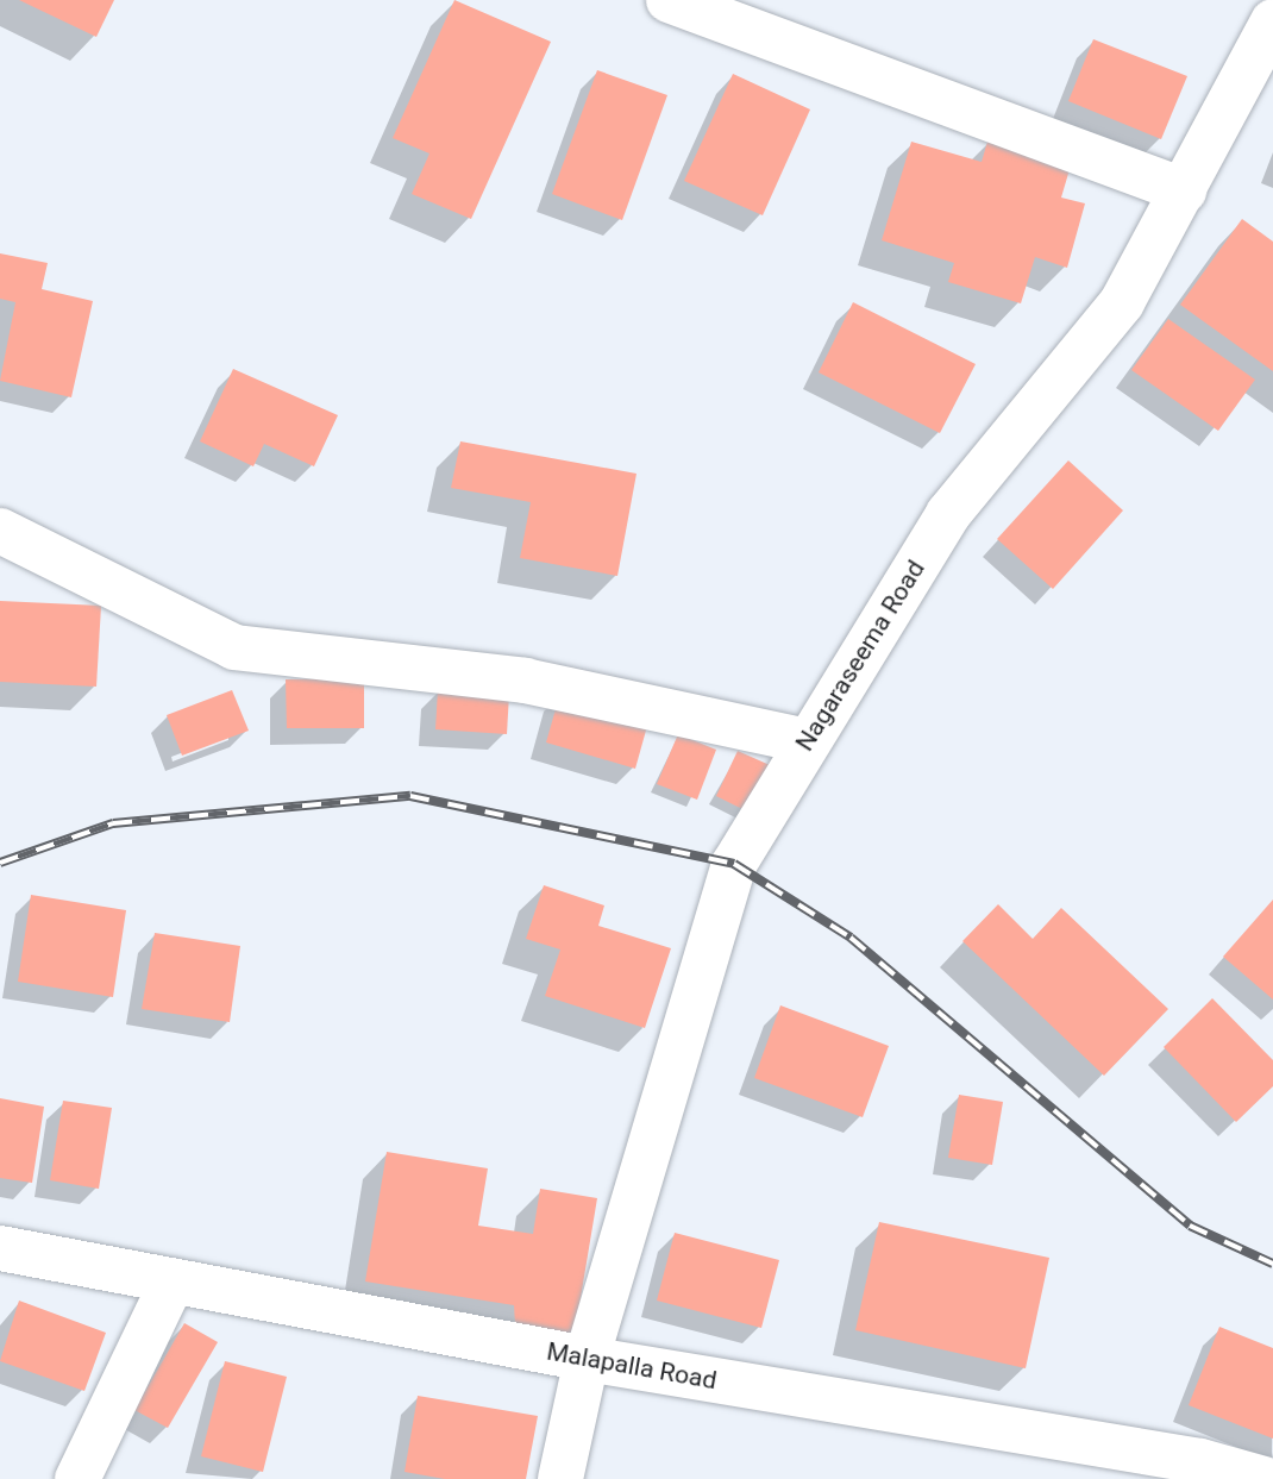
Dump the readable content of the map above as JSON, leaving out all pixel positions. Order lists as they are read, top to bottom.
{
  "streets": {
    "street": ["Nagaraseema Road", "Malapalla Road"]
  },
  "crossings": [
    ["Nagaraseema Road", "Malapalla Road"]
  ]
}
